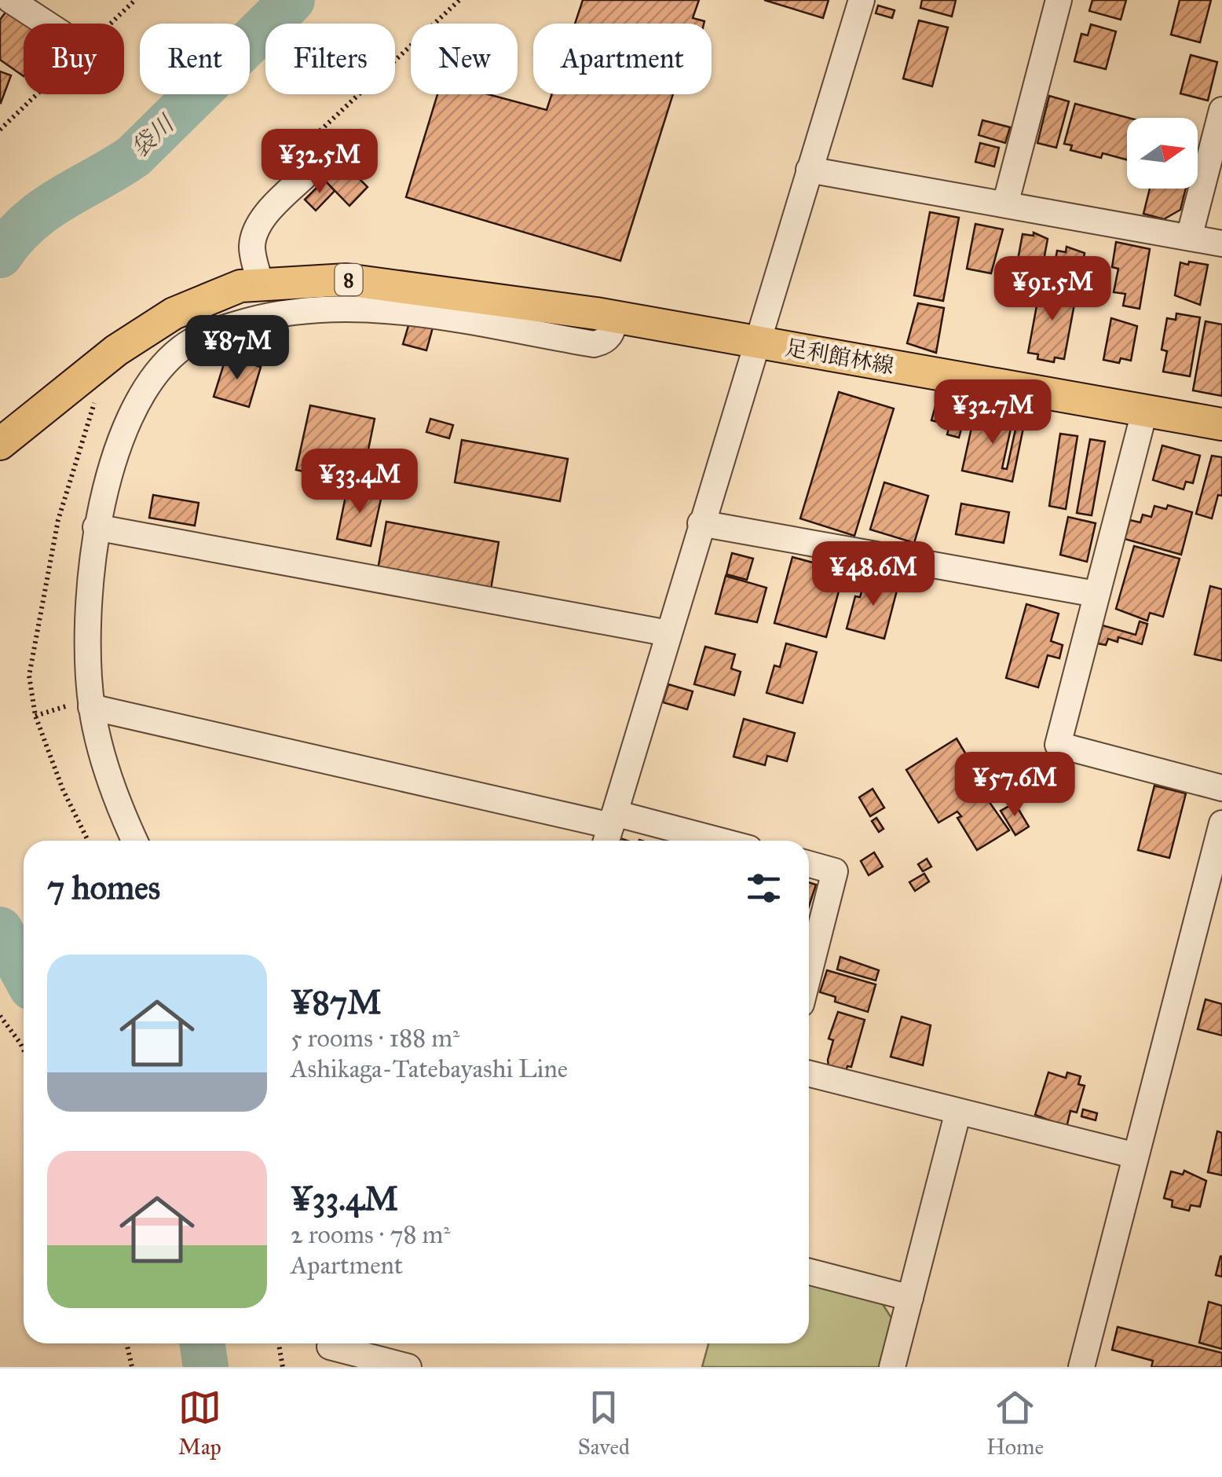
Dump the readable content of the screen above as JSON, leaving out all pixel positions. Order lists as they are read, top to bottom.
{
  "streets": {
    "main road": ["8", "足利館林線"]
  },
  "crossings": [
    ["8", "足利館林線"]
  ],
  "water": ["袋川"],
  "north": "right",
  "page": {
    "chip": [
      "Buy",
      "Rent",
      "Filters",
      "New",
      "Apartment"
    ],
    "price": [
      "¥32.5M",
      "¥91.5M",
      "¥87M",
      "¥32.7M",
      "¥33.4M",
      "¥48.6M",
      "¥57.6M"
    ],
    "heading": "7 homes",
    "list": [
      {
        "name": "¥87M",
        "note": "5 rooms · 188 m² · Ashikaga-Tatebayashi Line"
      },
      {
        "name": "¥33.4M",
        "note": "2 rooms · 78 m² · Apartment"
      }
    ],
    "tabs": ["Map", "Saved", "Home"]
  }
}
